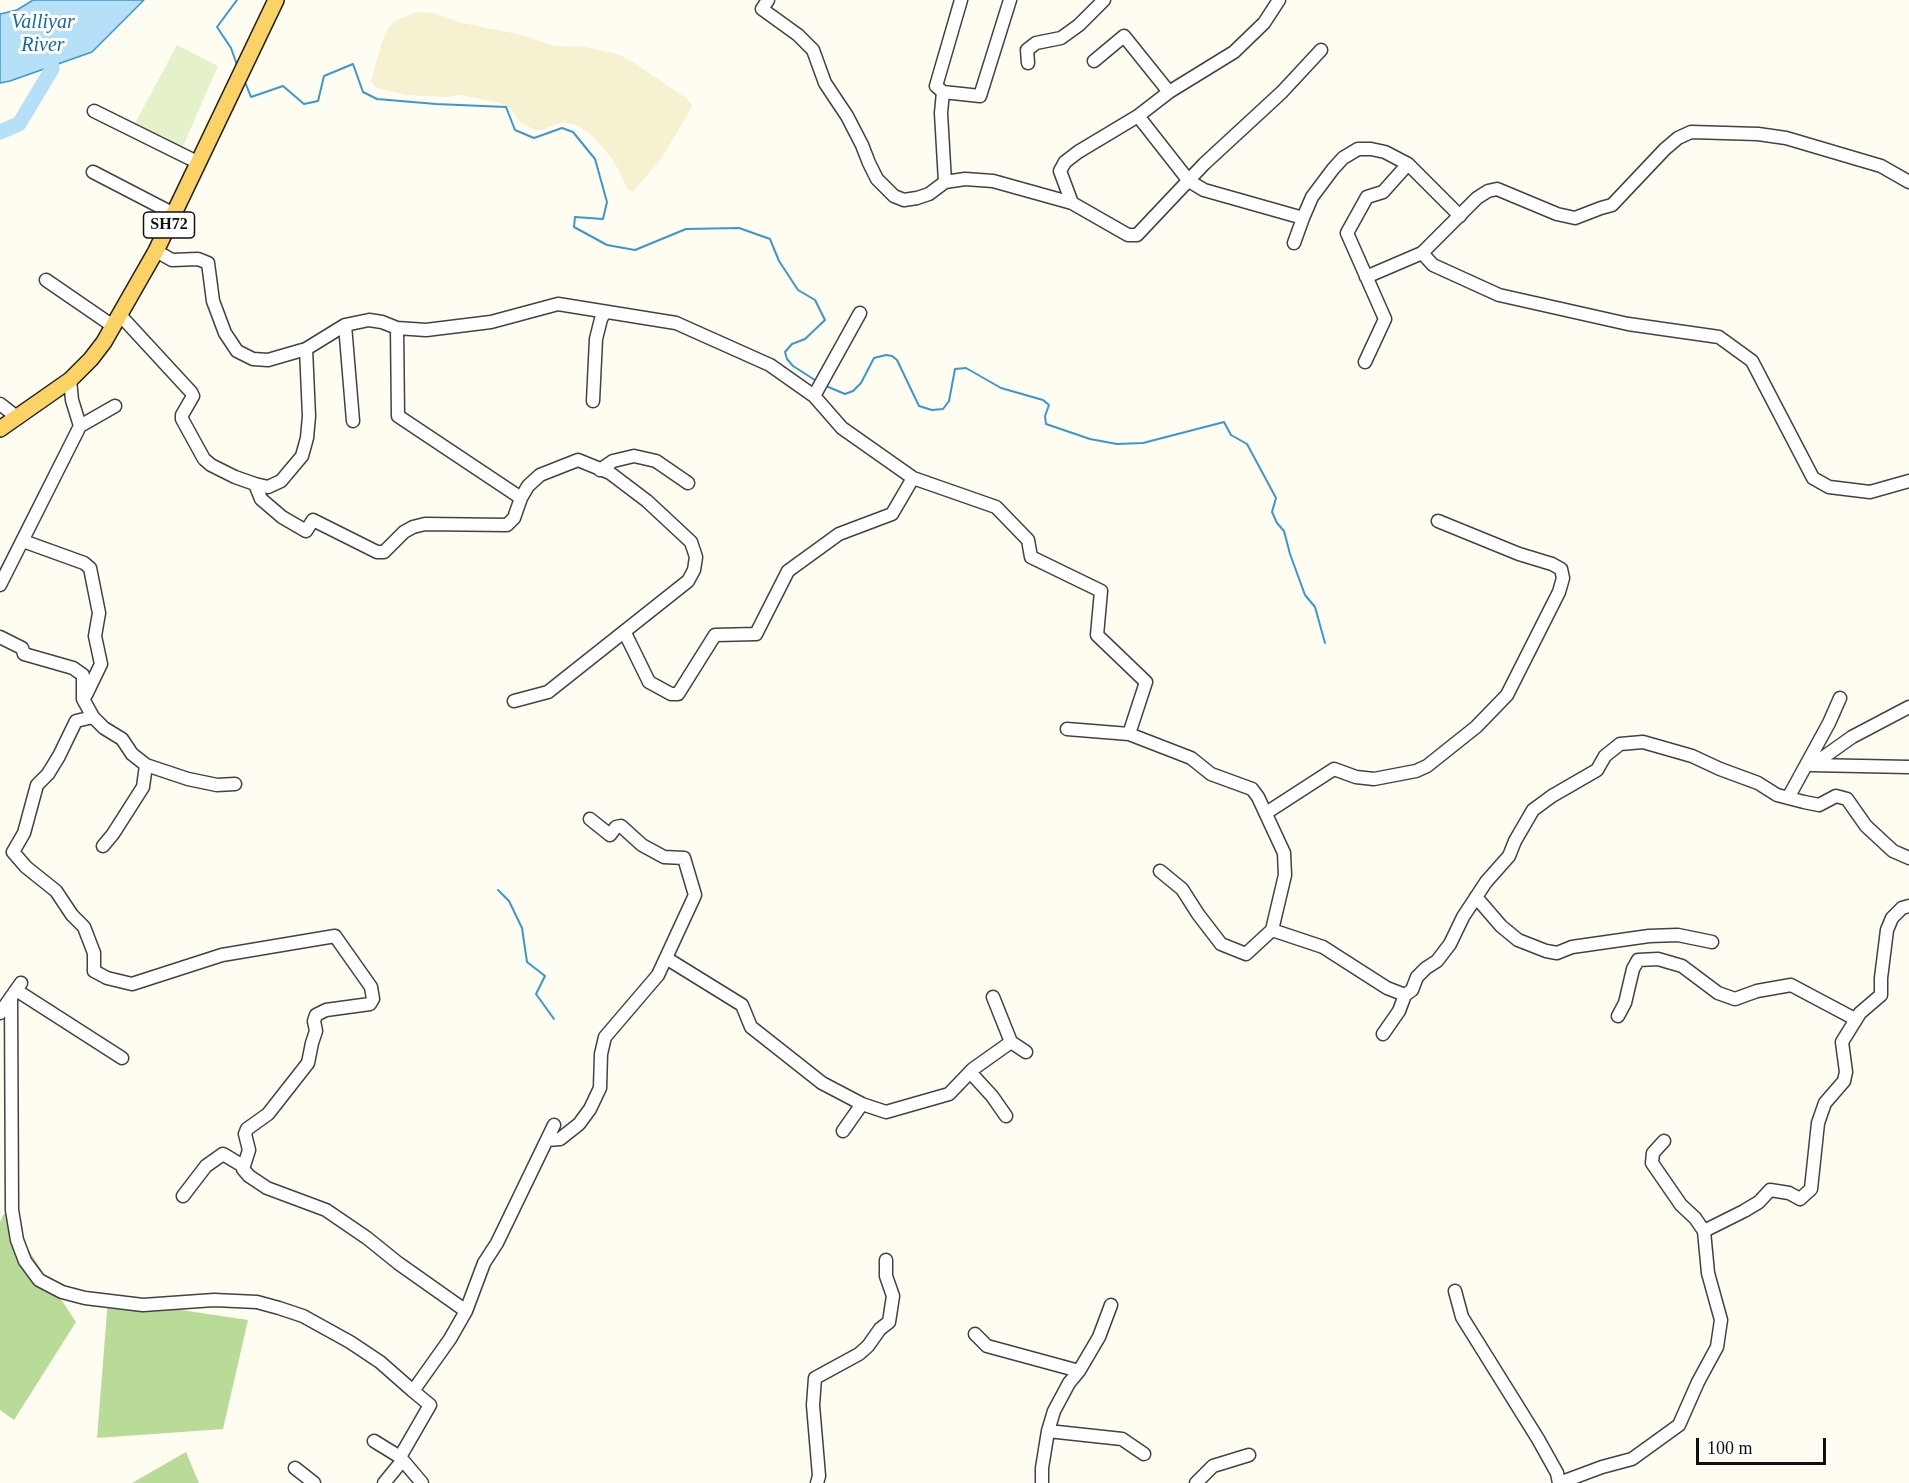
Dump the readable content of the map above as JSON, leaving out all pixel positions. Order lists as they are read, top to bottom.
{
  "streets": {
    "main road": ["SH72"]
  },
  "water": ["Valliyar River"],
  "scale_bar": "100 m"
}
